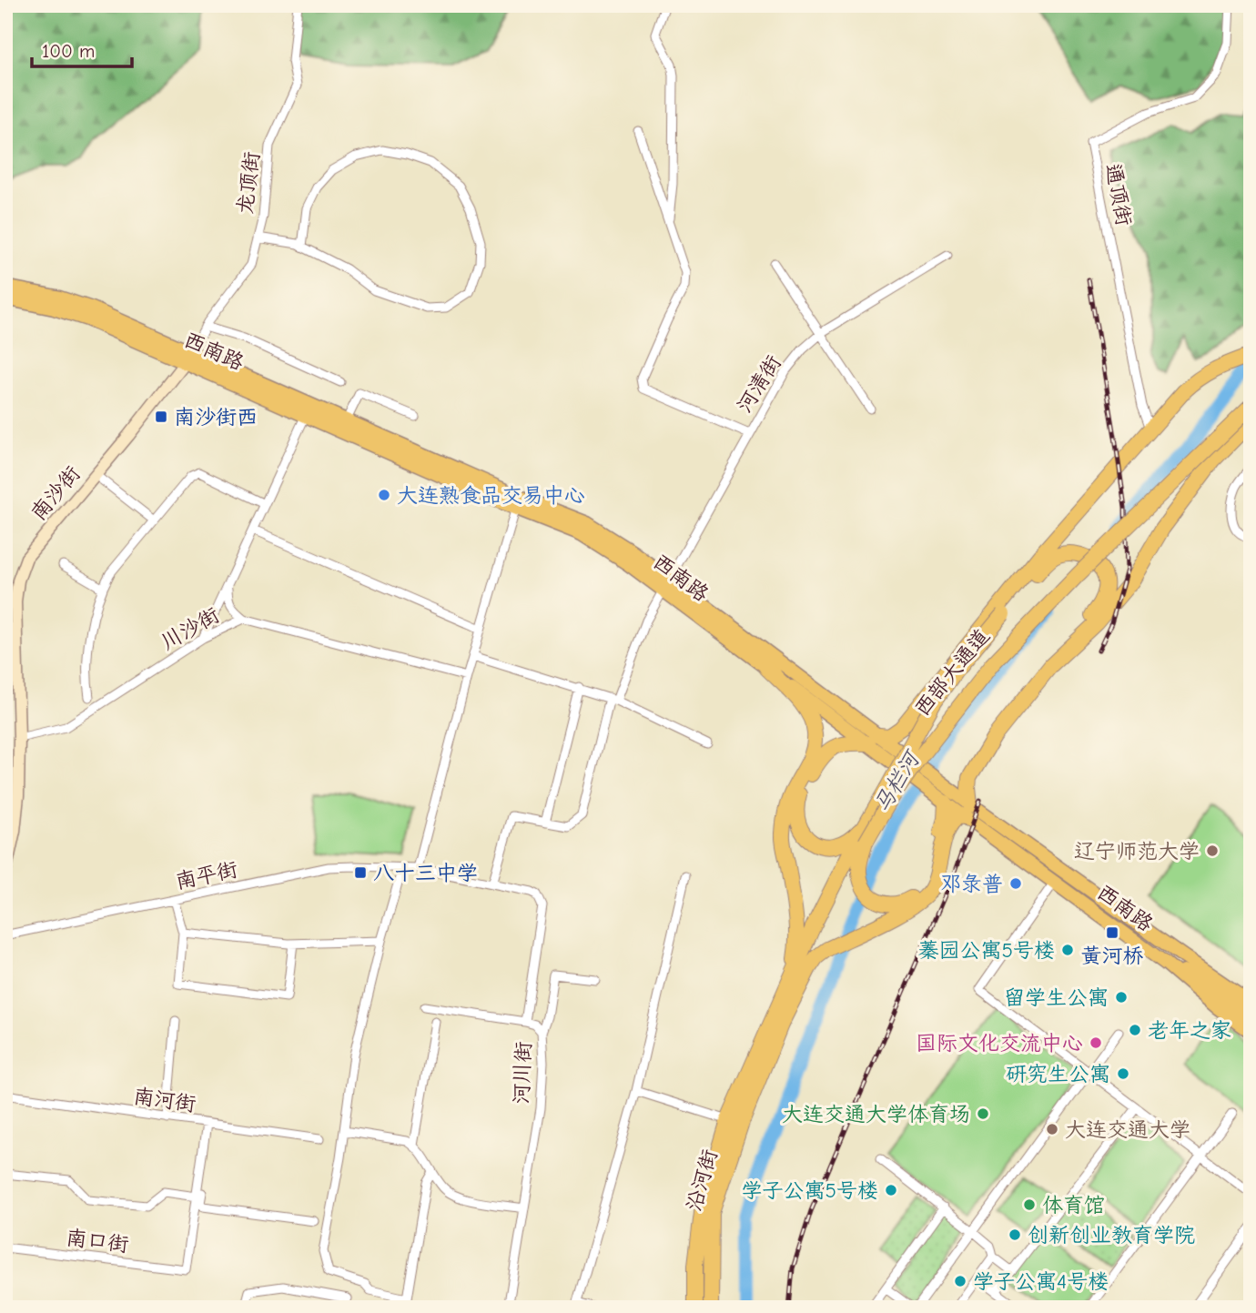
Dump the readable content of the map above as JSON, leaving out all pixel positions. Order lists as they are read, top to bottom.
{
  "streets": {
    "highway": ["西部大通道", "沿河街"],
    "main road": ["西南路"],
    "street": [
      "龙顶街",
      "通顶街",
      "河清街",
      "南沙街",
      "川沙街",
      "南平街",
      "河川街",
      "南河街",
      "南口街"
    ]
  },
  "crossings": [
    ["龙顶街", "西南路"],
    ["龙顶街", "南沙街"],
    ["西南路", "河清街"],
    ["西南路", "南沙街"],
    ["河清街", "河川街"],
    ["南沙街", "川沙街"],
    ["西部大通道", "沿河街"],
    ["南平街", "河川街"]
  ],
  "water": ["马栏河"],
  "places": {
    "transit": ["南沙街西", "八十三中学", "黄河桥"],
    "other": [
      "大连熟食品交易中心",
      "辽宁师范大学",
      "邓录普",
      "蓁园公寓5号楼",
      "留学生公寓",
      "老年之家",
      "国际文化交流中心",
      "研究生公寓",
      "大连交通大学体育场",
      "大连交通大学",
      "学子公寓5号楼",
      "体育馆",
      "创新创业教育学院",
      "学子公寓4号楼"
    ]
  },
  "scale_bar": "100 m"
}
